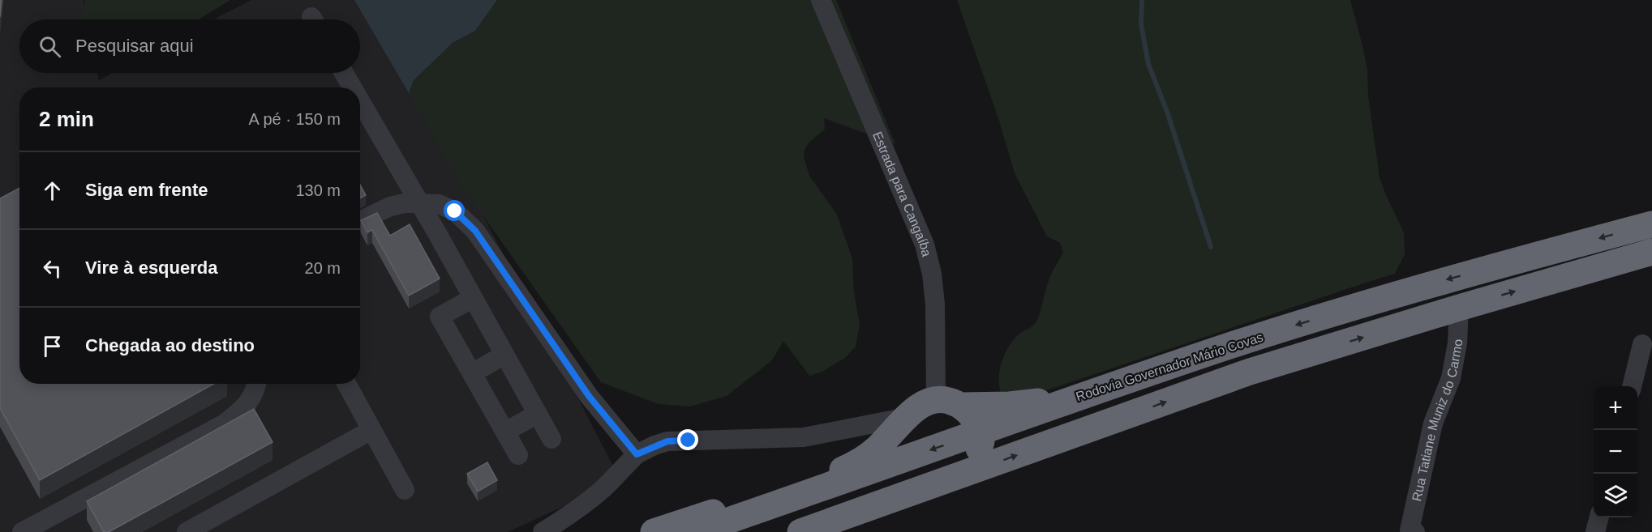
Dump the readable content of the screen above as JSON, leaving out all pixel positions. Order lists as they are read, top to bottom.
{
  "streets": {
    "highway": ["Rodovia Governador Mário Covas"],
    "street": ["Estrada para Cangaíba", "Rua Tatiane Muniz do Carmo"]
  },
  "page": {
    "search": "Pesquisar aqui",
    "heading": ["2 min", "A pé · 150 m"],
    "list": [
      ["Siga em frente", "130 m"],
      ["Vire à esquerda", "20 m"],
      "Chegada ao destino"
    ],
    "map_buttons": ["+", "−"]
  }
}
